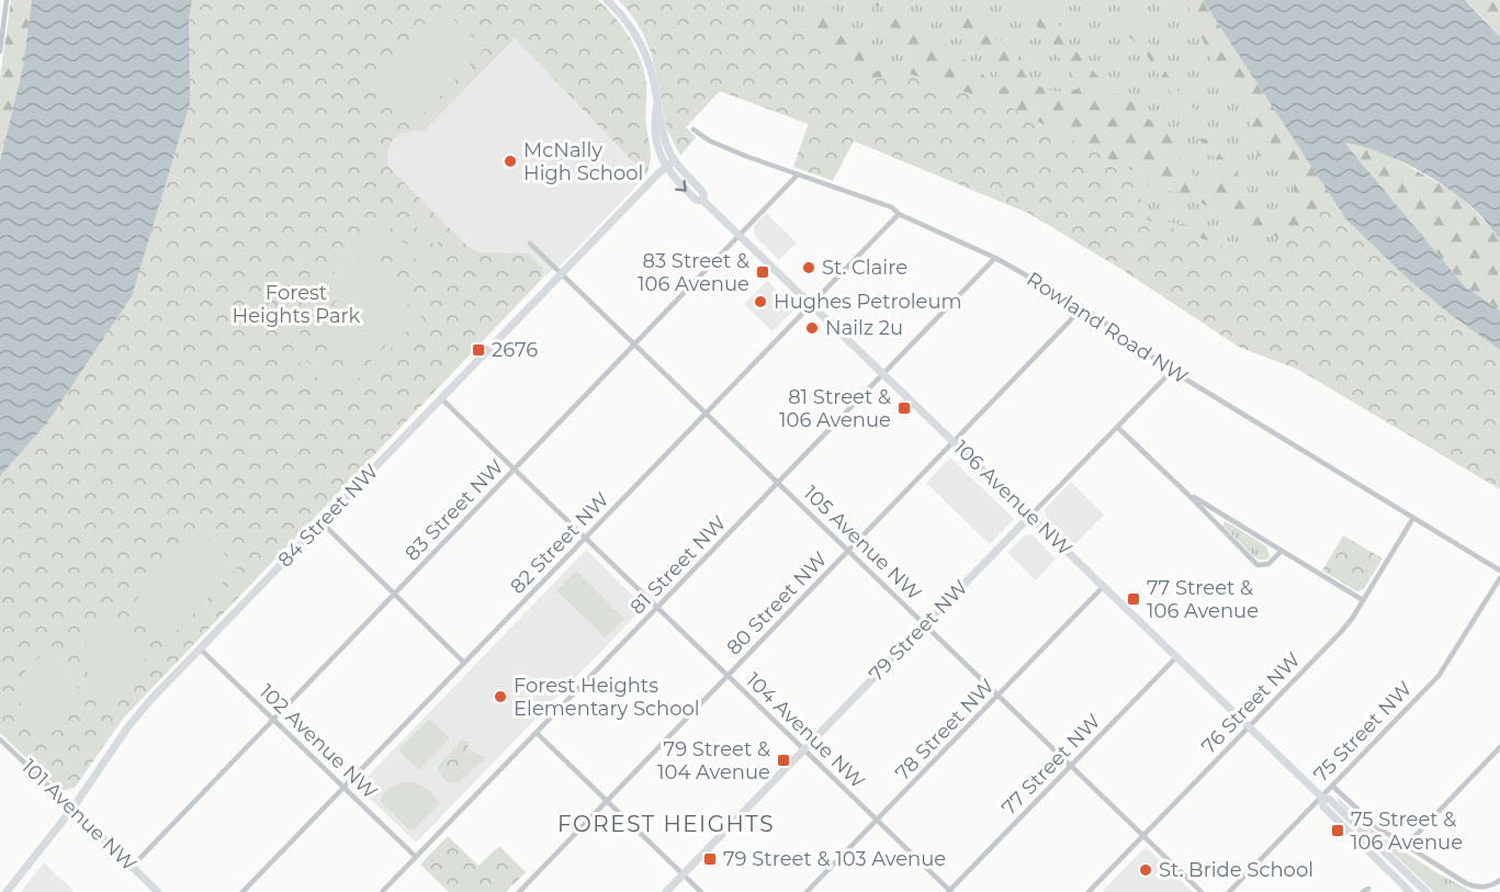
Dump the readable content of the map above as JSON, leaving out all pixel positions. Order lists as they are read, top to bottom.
{
  "streets": {
    "main road": [
      "106 Avenue NW",
      "84 Street NW",
      "79 Street NW",
      "101 Avenue NW"
    ],
    "street": [
      "Rowland Road NW",
      "83 Street NW",
      "82 Street NW",
      "105 Avenue NW",
      "81 Street NW",
      "80 Street NW",
      "76 Street NW",
      "78 Street NW",
      "104 Avenue NW",
      "75 Street NW",
      "102 Avenue NW",
      "77 Street NW"
    ]
  },
  "crossings": [
    ["Rowland Road NW", "83 Street NW"],
    ["Rowland Road NW", "82 Street NW"],
    ["Rowland Road NW", "81 Street NW"],
    ["Rowland Road NW", "80 Street NW"],
    ["Rowland Road NW", "79 Street NW"],
    ["Rowland Road NW", "76 Street NW"],
    ["106 Avenue NW", "83 Street NW"],
    ["106 Avenue NW", "84 Street NW"],
    ["106 Avenue NW", "82 Street NW"],
    ["106 Avenue NW", "81 Street NW"],
    ["106 Avenue NW", "80 Street NW"],
    ["106 Avenue NW", "79 Street NW"],
    ["106 Avenue NW", "76 Street NW"],
    ["106 Avenue NW", "78 Street NW"],
    ["106 Avenue NW", "75 Street NW"],
    ["106 Avenue NW", "77 Street NW"],
    ["83 Street NW", "105 Avenue NW"],
    ["83 Street NW", "104 Avenue NW"],
    ["83 Street NW", "102 Avenue NW"],
    ["83 Street NW", "101 Avenue NW"],
    ["84 Street NW", "105 Avenue NW"],
    ["84 Street NW", "104 Avenue NW"],
    ["84 Street NW", "102 Avenue NW"],
    ["84 Street NW", "101 Avenue NW"],
    ["82 Street NW", "105 Avenue NW"],
    ["82 Street NW", "104 Avenue NW"],
    ["82 Street NW", "102 Avenue NW"],
    ["105 Avenue NW", "81 Street NW"],
    ["105 Avenue NW", "80 Street NW"],
    ["105 Avenue NW", "79 Street NW"],
    ["105 Avenue NW", "76 Street NW"],
    ["105 Avenue NW", "78 Street NW"],
    ["105 Avenue NW", "77 Street NW"],
    ["81 Street NW", "104 Avenue NW"],
    ["81 Street NW", "102 Avenue NW"],
    ["80 Street NW", "104 Avenue NW"],
    ["79 Street NW", "104 Avenue NW"],
    ["78 Street NW", "104 Avenue NW"],
    ["104 Avenue NW", "77 Street NW"]
  ],
  "districts": ["FOREST HEIGHTS"],
  "parks": ["Forest Heights Park"],
  "places": {
    "other": [
      "McNally High School",
      "St. Claire",
      "Hughes Petroleum",
      "Nailz 2u",
      "Forest Heights Elementary School",
      "St. Bride School"
    ],
    "transit": [
      "83 Street & 106 Avenue",
      "2676",
      "81 Street & 106 Avenue",
      "77 Street & 106 Avenue",
      "79 Street & 104 Avenue",
      "75 Street & 106 Avenue",
      "79 Street & 103 Avenue"
    ]
  }
}
